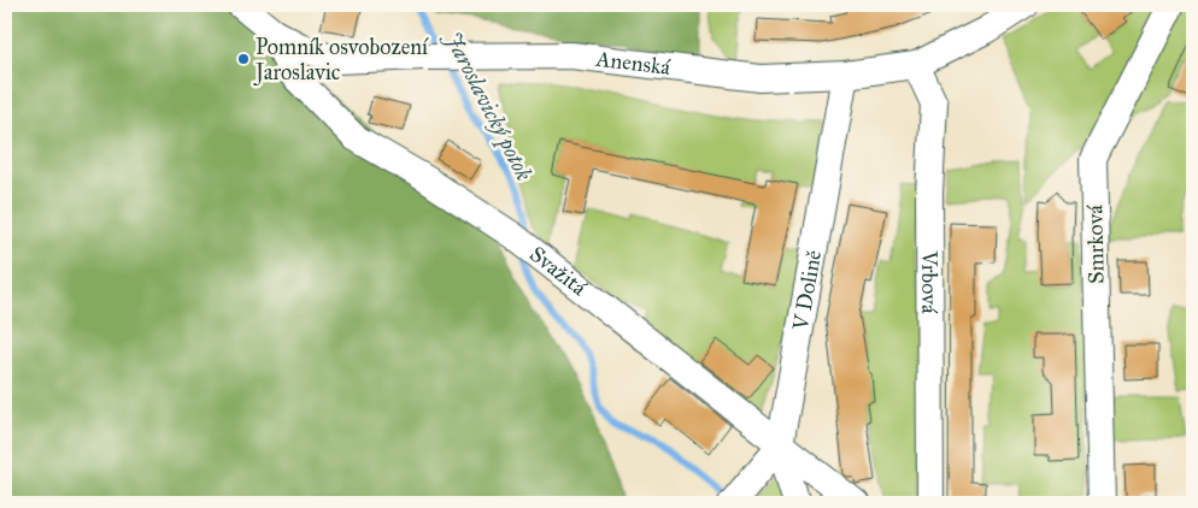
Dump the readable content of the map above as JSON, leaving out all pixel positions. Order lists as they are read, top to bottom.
{
  "streets": {
    "street": [
      "Anenská",
      "Smrková",
      "Svažitá",
      "Vrbová",
      "V Dolině"
    ]
  },
  "crossings": [
    ["Anenská", "Svažitá"],
    ["Anenská", "Vrbová"],
    ["Anenská", "V Dolině"],
    ["Svažitá", "V Dolině"]
  ],
  "water": ["Jaroslavický potok"],
  "places": ["Pomník osvobození Jaroslavic"]
}
